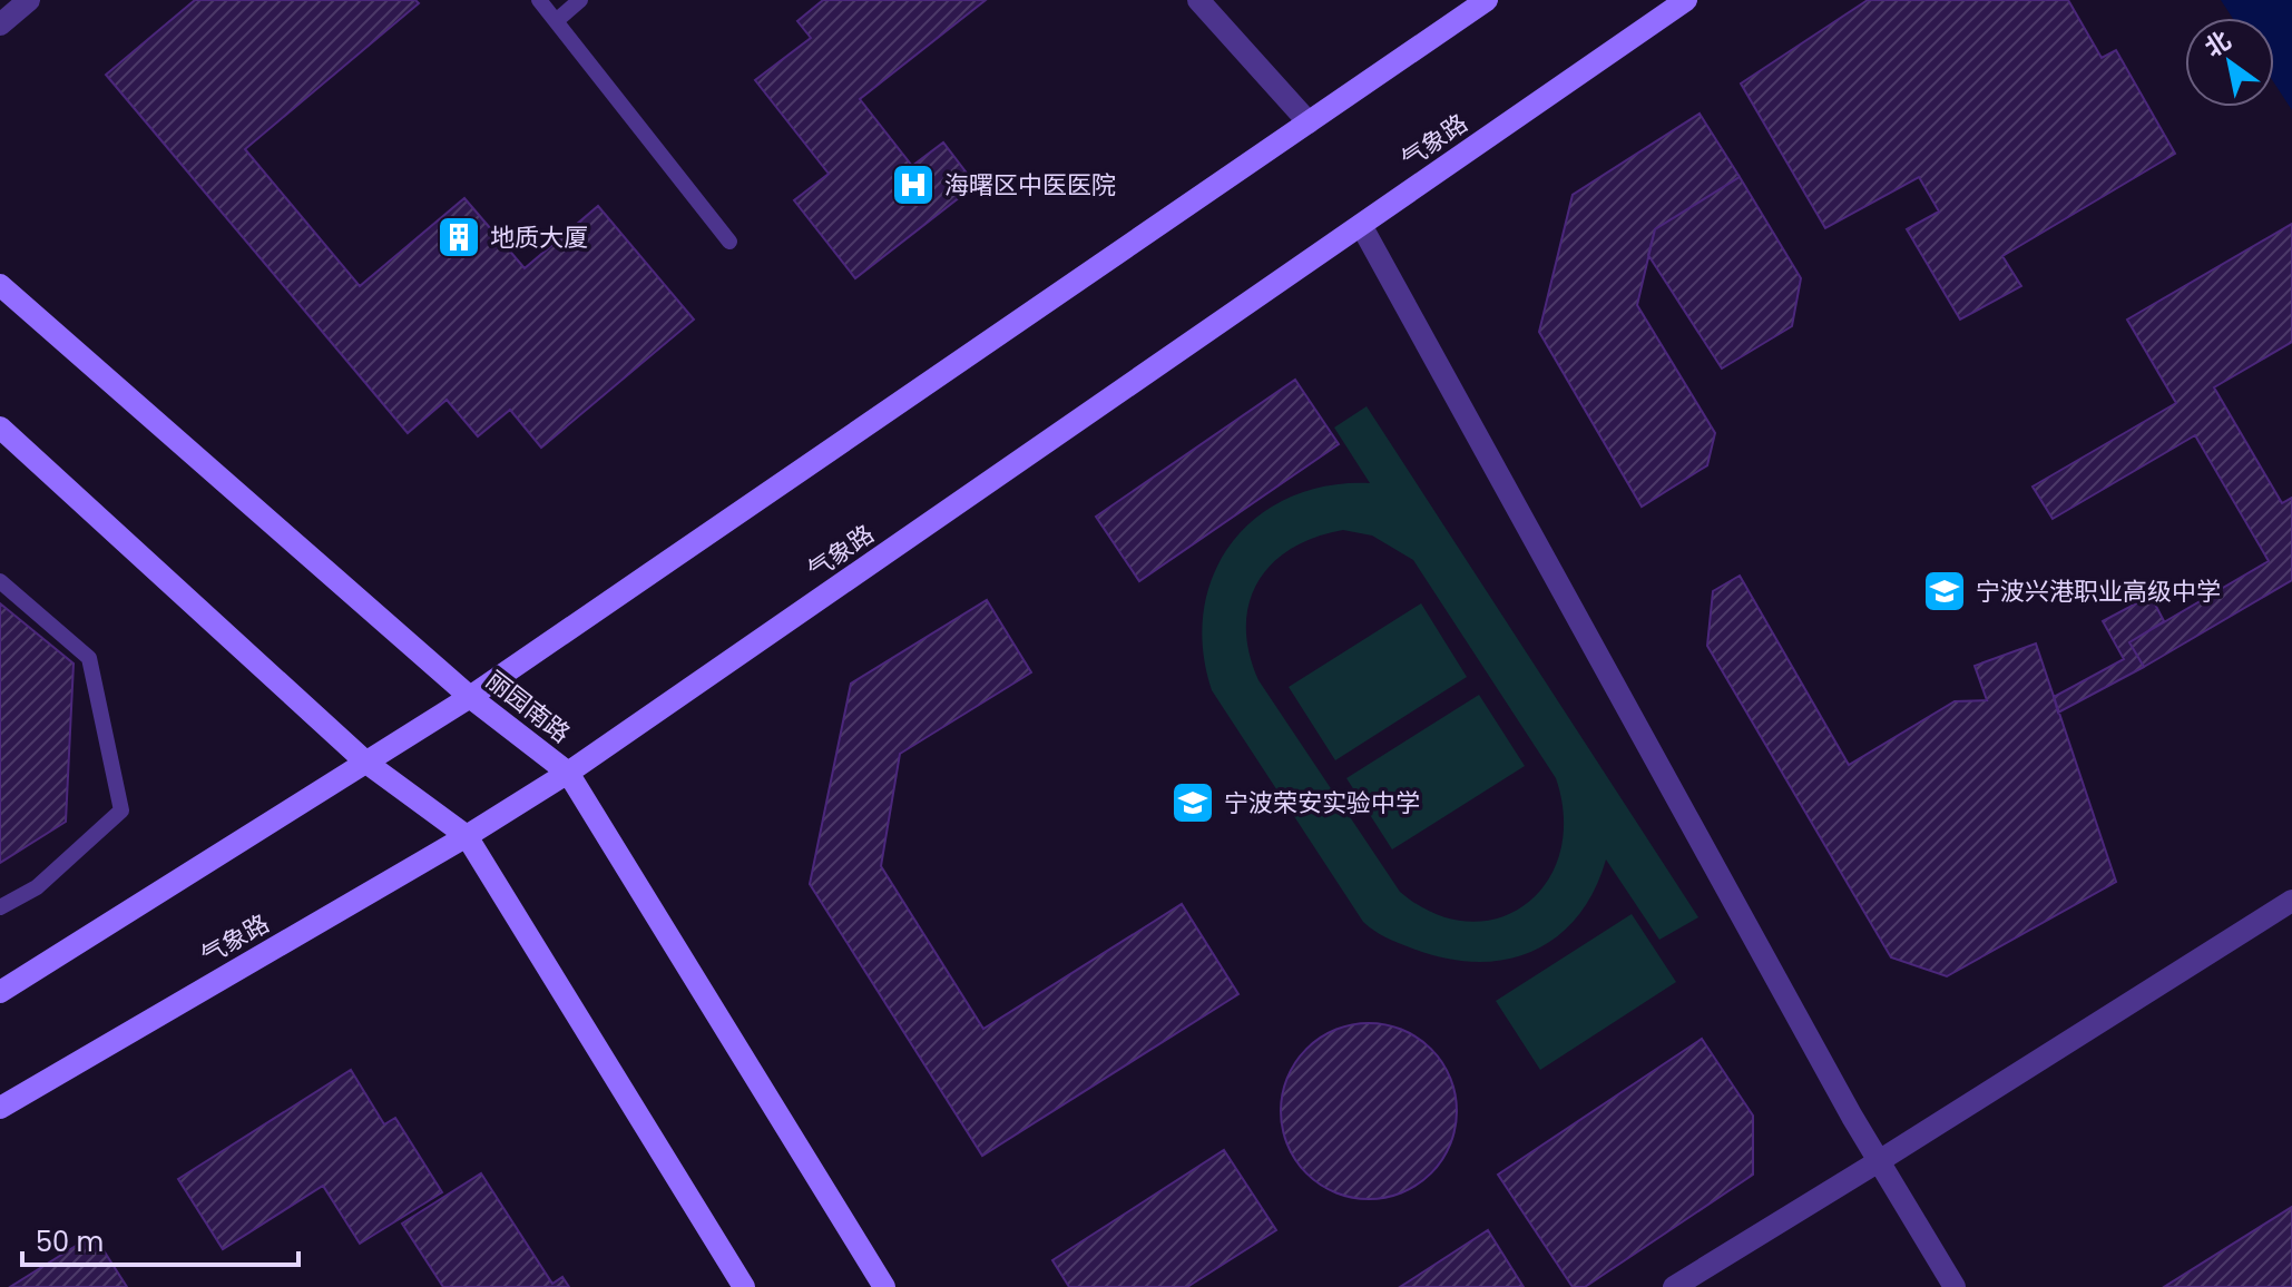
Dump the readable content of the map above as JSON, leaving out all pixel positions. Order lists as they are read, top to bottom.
{
  "streets": {
    "street": ["气象路", "丽园南路"]
  },
  "crossings": [
    ["气象路", "丽园南路"]
  ],
  "places": {
    "hospital": ["海曙区中医医院"],
    "building": ["地质大厦"],
    "school or university": ["宁波兴港职业高级中学", "宁波荣安实验中学"]
  },
  "scale_bar": "50 m",
  "north": "top left"
}
